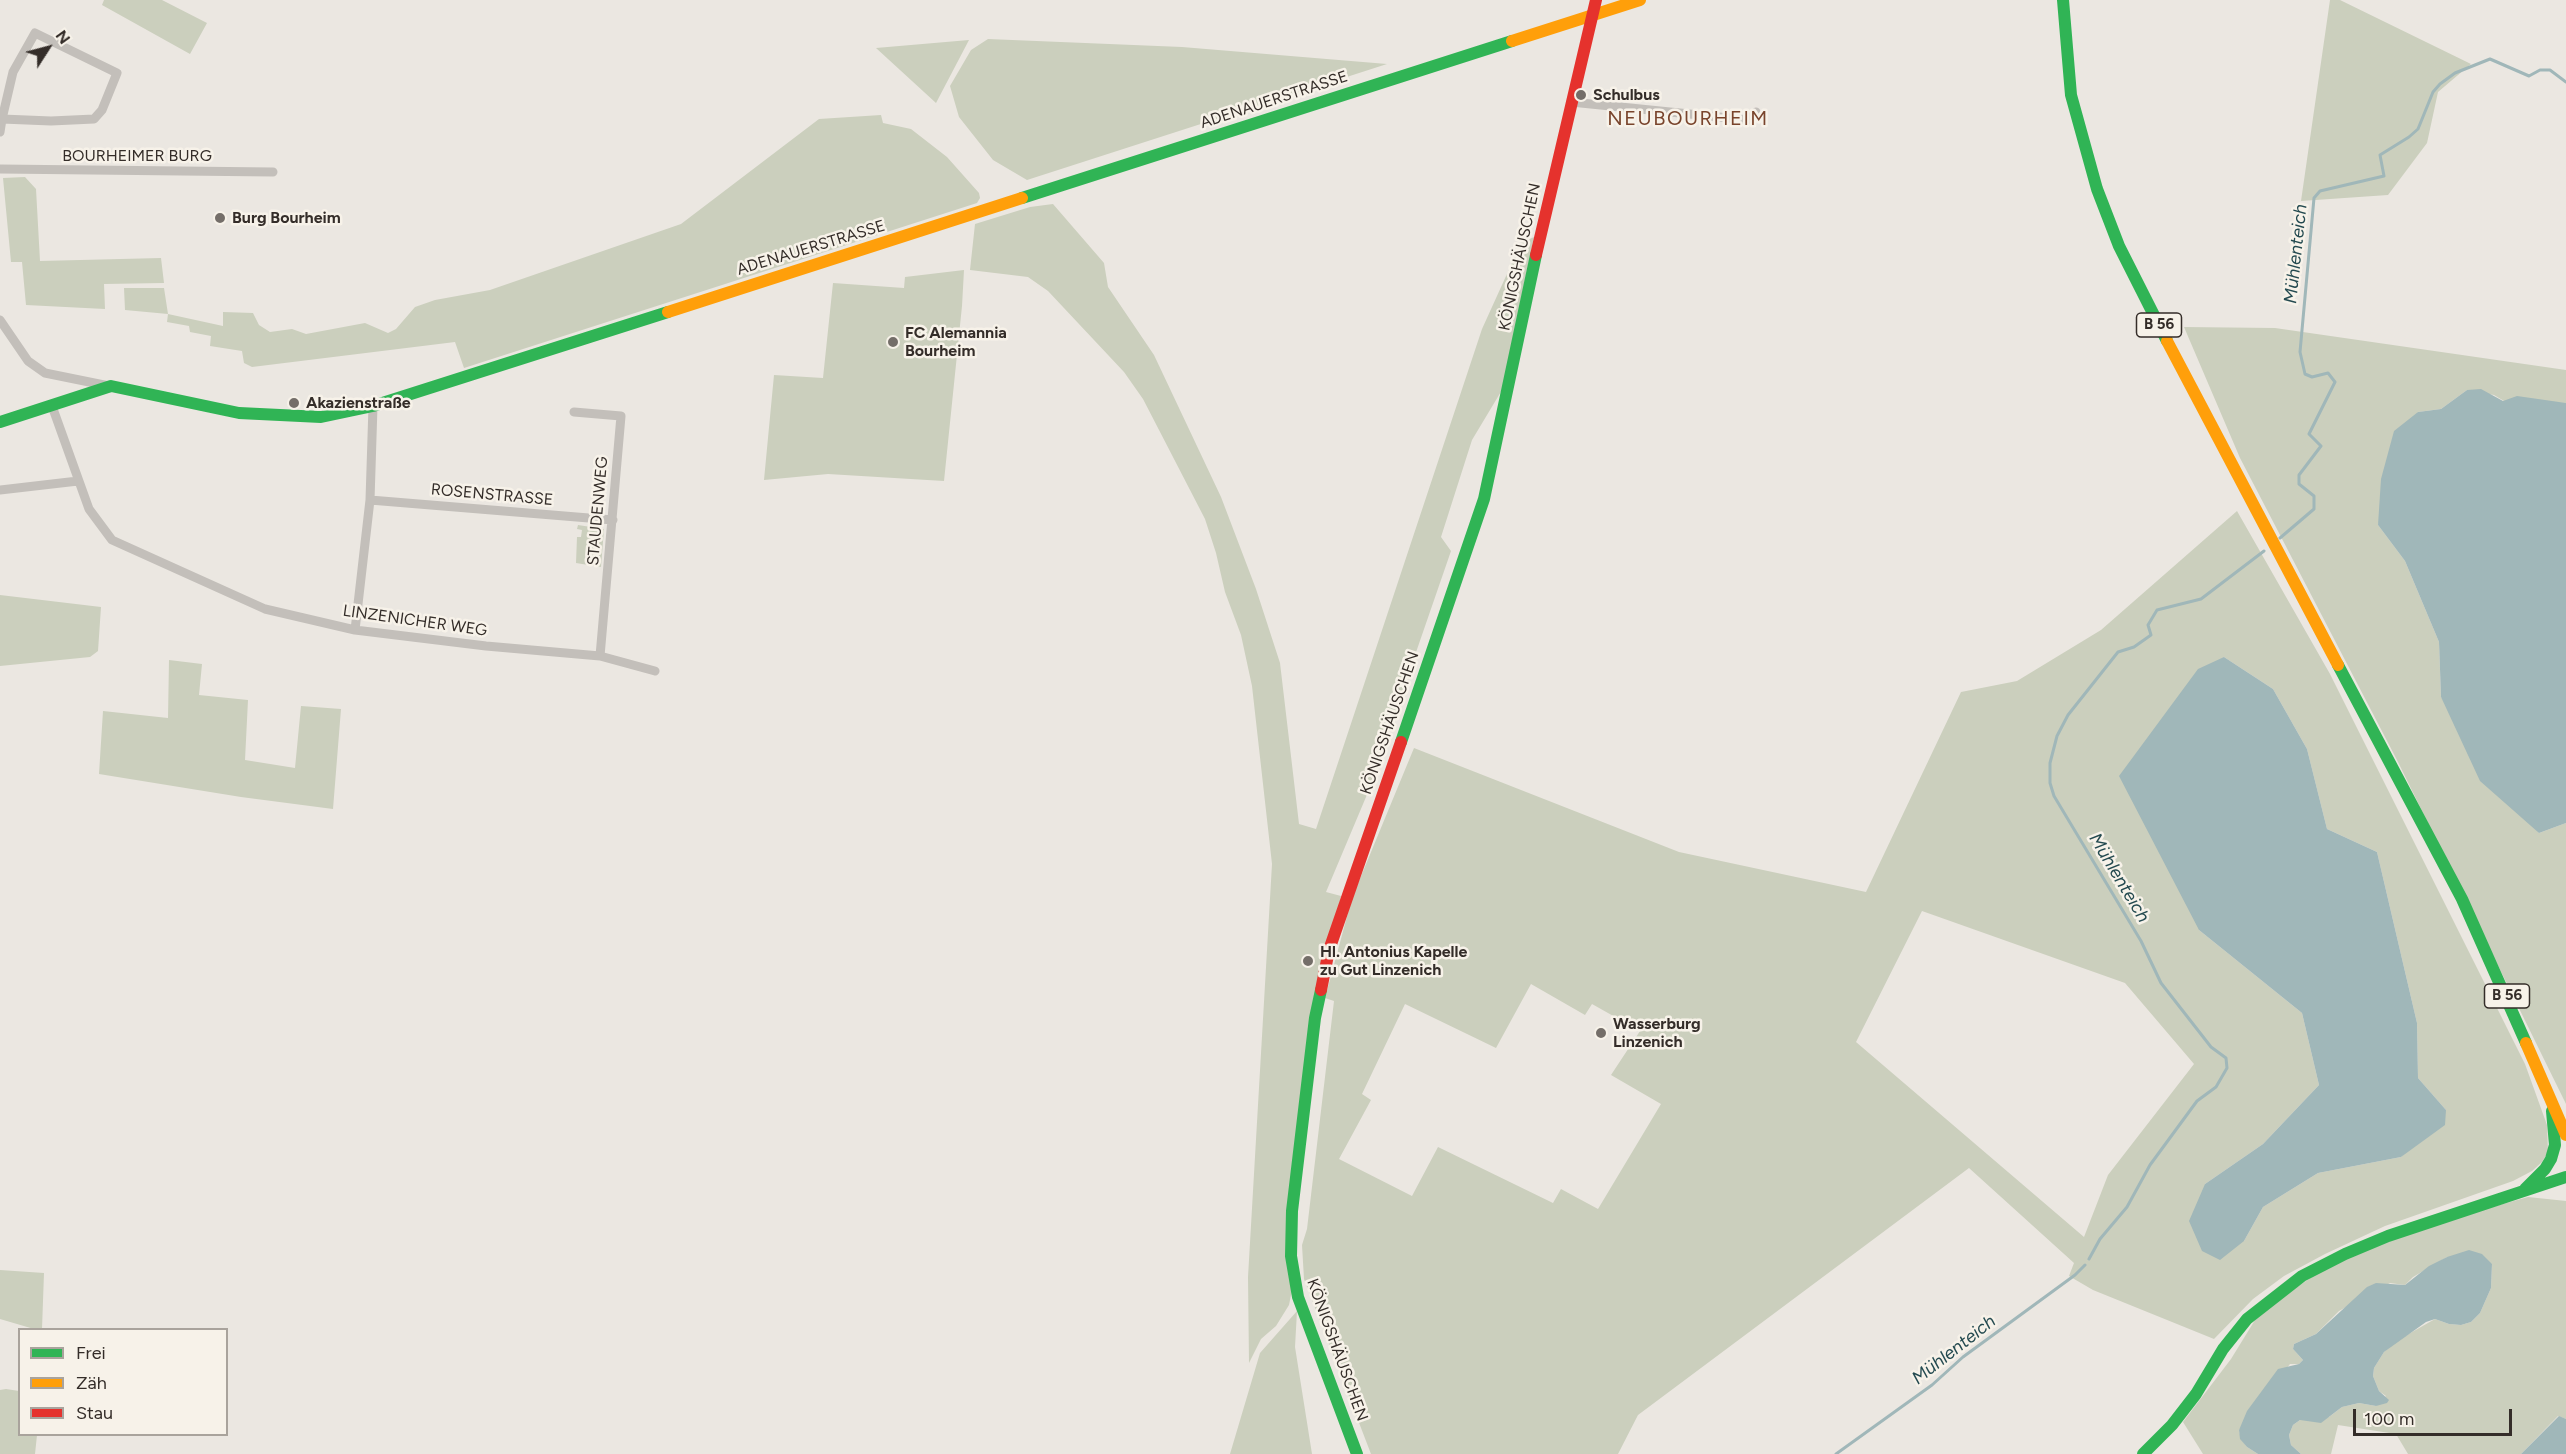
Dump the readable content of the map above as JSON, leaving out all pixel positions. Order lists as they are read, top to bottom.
{
  "streets": {
    "street": [
      "ADENAUERSTRASSE",
      "BOURHEIMER BURG",
      "KÖNIGSHÄUSCHEN",
      "B 56",
      "ROSENSTRASSE",
      "STAUDENWEG",
      "LINZENICHER WEG"
    ]
  },
  "crossings": [
    ["ADENAUERSTRASSE", "KÖNIGSHÄUSCHEN"],
    ["ROSENSTRASSE", "STAUDENWEG"],
    ["STAUDENWEG", "LINZENICHER WEG"]
  ],
  "districts": ["NEUBOURHEIM"],
  "water": ["Mühlenteich"],
  "places": [
    "Schulbus",
    "Burg Bourheim",
    "FC Alemannia Bourheim",
    "Akazienstraße",
    "Hl. Antonius Kapelle zu Gut Linzenich",
    "Wasserburg Linzenich"
  ],
  "legend": ["Frei", "Zäh", "Stau"],
  "scale_bar": "100 m",
  "north": "top right"
}
